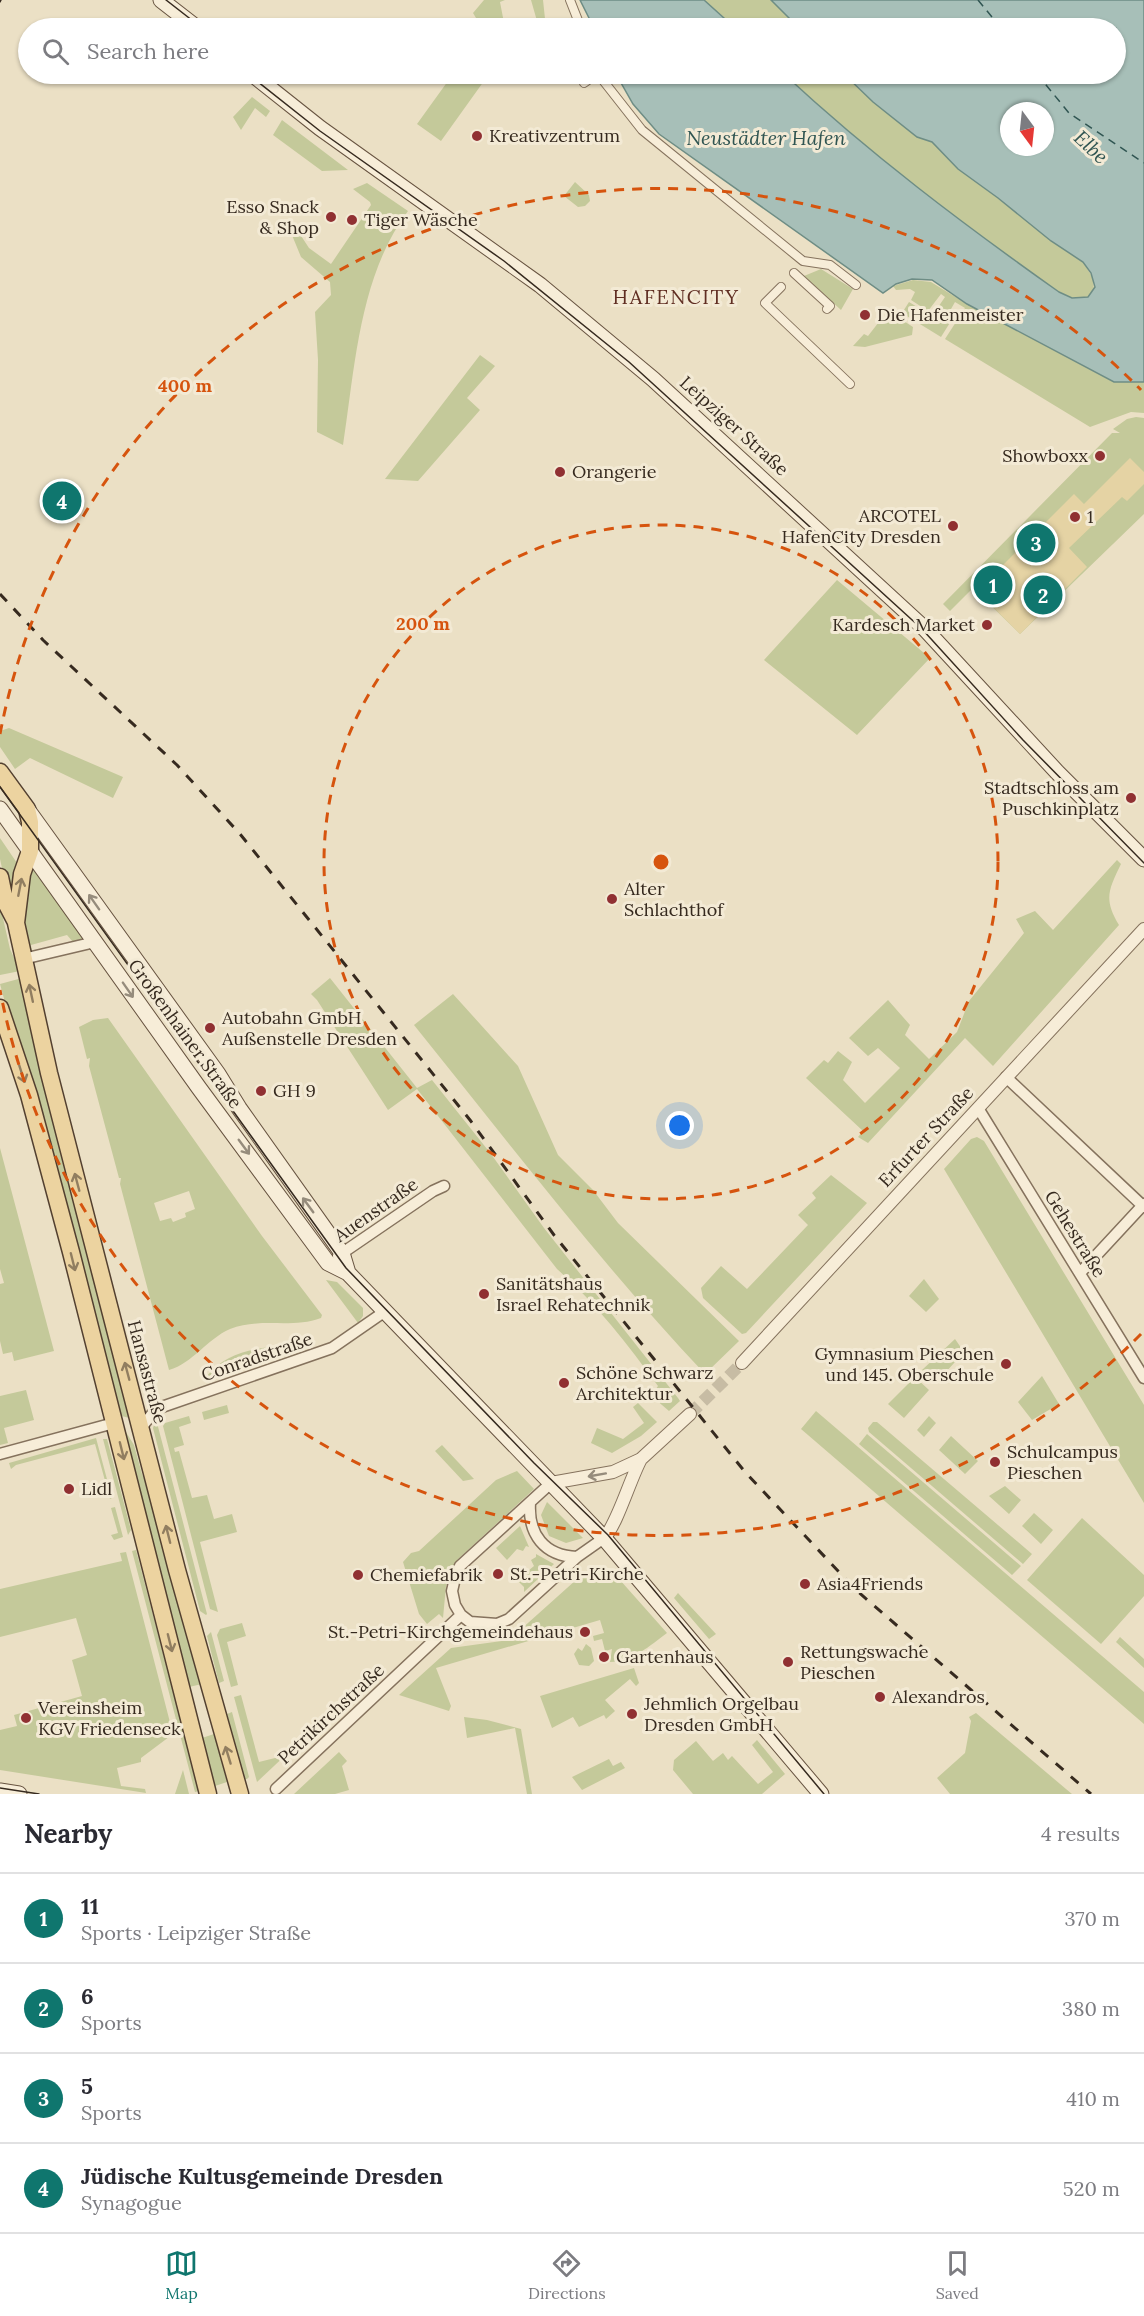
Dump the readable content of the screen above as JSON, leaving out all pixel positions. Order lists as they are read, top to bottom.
{
  "streets": {
    "main road": ["Leipziger Straße", "Großenhainer Straße", "Hansastraße"],
    "street": [
      "Erfurter Straße",
      "Auenstraße",
      "Gehestraße",
      "Conradstraße",
      "Petrikirchstraße"
    ]
  },
  "crossings": [
    ["Großenhainer Straße", "Auenstraße"],
    ["Großenhainer Straße", "Conradstraße"],
    ["Großenhainer Straße", "Hansastraße"],
    ["Erfurter Straße", "Gehestraße"],
    ["Conradstraße", "Hansastraße"]
  ],
  "districts": ["HAFENCITY"],
  "water": ["Neustädter Hafen", "Elbe"],
  "places": [
    "Kreativzentrum",
    "Esso Snack & Shop",
    "Tiger Wäsche",
    "Die Hafenmeister",
    "Showboxx",
    "Orangerie",
    "1",
    "ARCOTEL HafenCity Dresden",
    "Kardesch Market",
    "Stadtschloss am Puschkinplatz",
    "Alter Schlachthof",
    "Autobahn GmbH Außenstelle Dresden",
    "GH 9",
    "Sanitätshaus Israel Rehatechnik",
    "Gymnasium Pieschen und 145. Oberschule",
    "Schöne Schwarz Architektur",
    "Schulcampus Pieschen",
    "Lidl",
    "St.-Petri-Kirche",
    "Chemiefabrik",
    "Asia4Friends",
    "St.-Petri-Kirchgemeindehaus",
    "Gartenhaus",
    "Rettungswache Pieschen",
    "Alexandros",
    "Jehmlich Orgelbau Dresden GmbH",
    "Vereinsheim KGV Friedenseck"
  ],
  "north": "bottom",
  "page": {
    "search": "Search here",
    "pins": [
      "4",
      "3",
      "1",
      "2"
    ],
    "heading": ["Nearby", "4 results"],
    "list": [
      {
        "mark": "1",
        "name": "11",
        "note": "Sports · Leipziger Straße",
        "value": "370 m"
      },
      {
        "mark": "2",
        "name": "6",
        "note": "Sports",
        "value": "380 m"
      },
      {
        "mark": "3",
        "name": "5",
        "note": "Sports",
        "value": "410 m"
      },
      {
        "mark": "4",
        "name": "Jüdische Kultusgemeinde Dresden",
        "note": "Synagogue",
        "value": "520 m"
      }
    ],
    "nav": ["Map", "Directions", "Saved"]
  },
  "rings": ["400 m", "200 m"]
}
